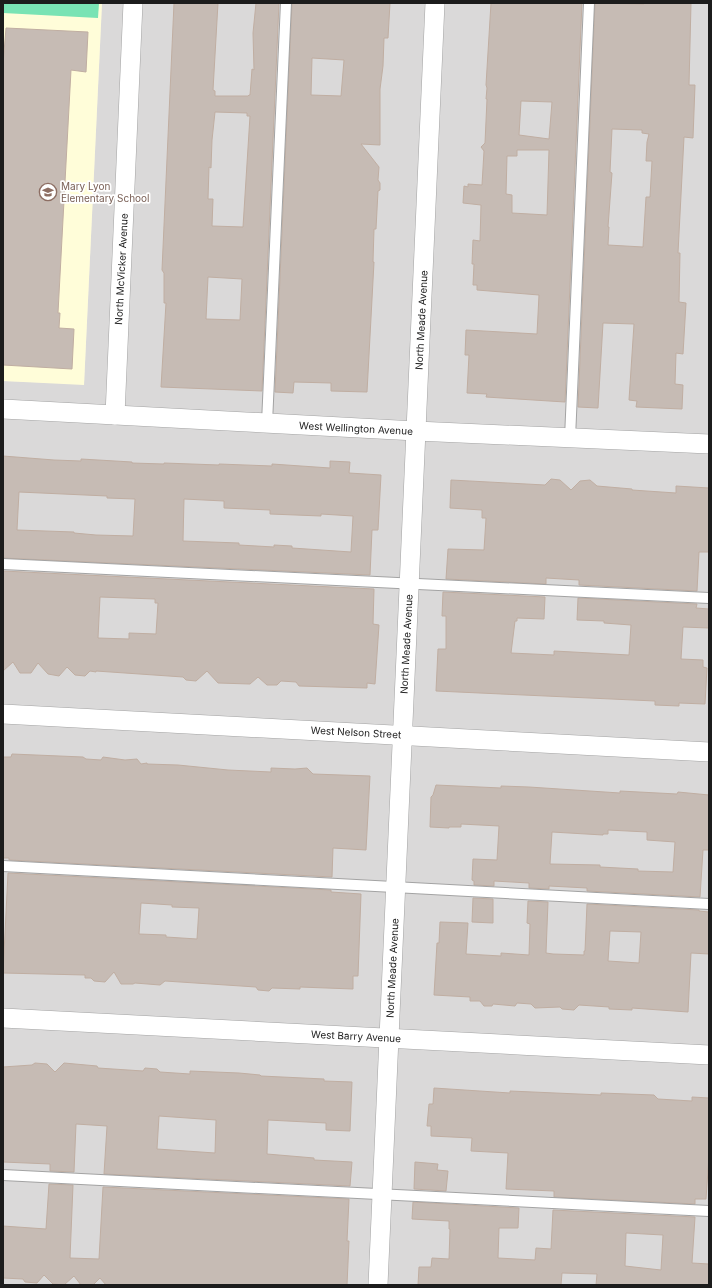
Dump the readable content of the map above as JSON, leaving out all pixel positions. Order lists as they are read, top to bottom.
{
  "streets": {
    "street": [
      "North McVicker Avenue",
      "North Meade Avenue",
      "West Wellington Avenue",
      "West Nelson Street",
      "West Barry Avenue"
    ]
  },
  "crossings": [
    ["North McVicker Avenue", "West Wellington Avenue"],
    ["North Meade Avenue", "West Wellington Avenue"],
    ["North Meade Avenue", "West Nelson Street"],
    ["North Meade Avenue", "West Barry Avenue"]
  ],
  "places": {
    "school or university": ["Mary Lyon Elementary School"]
  }
}
